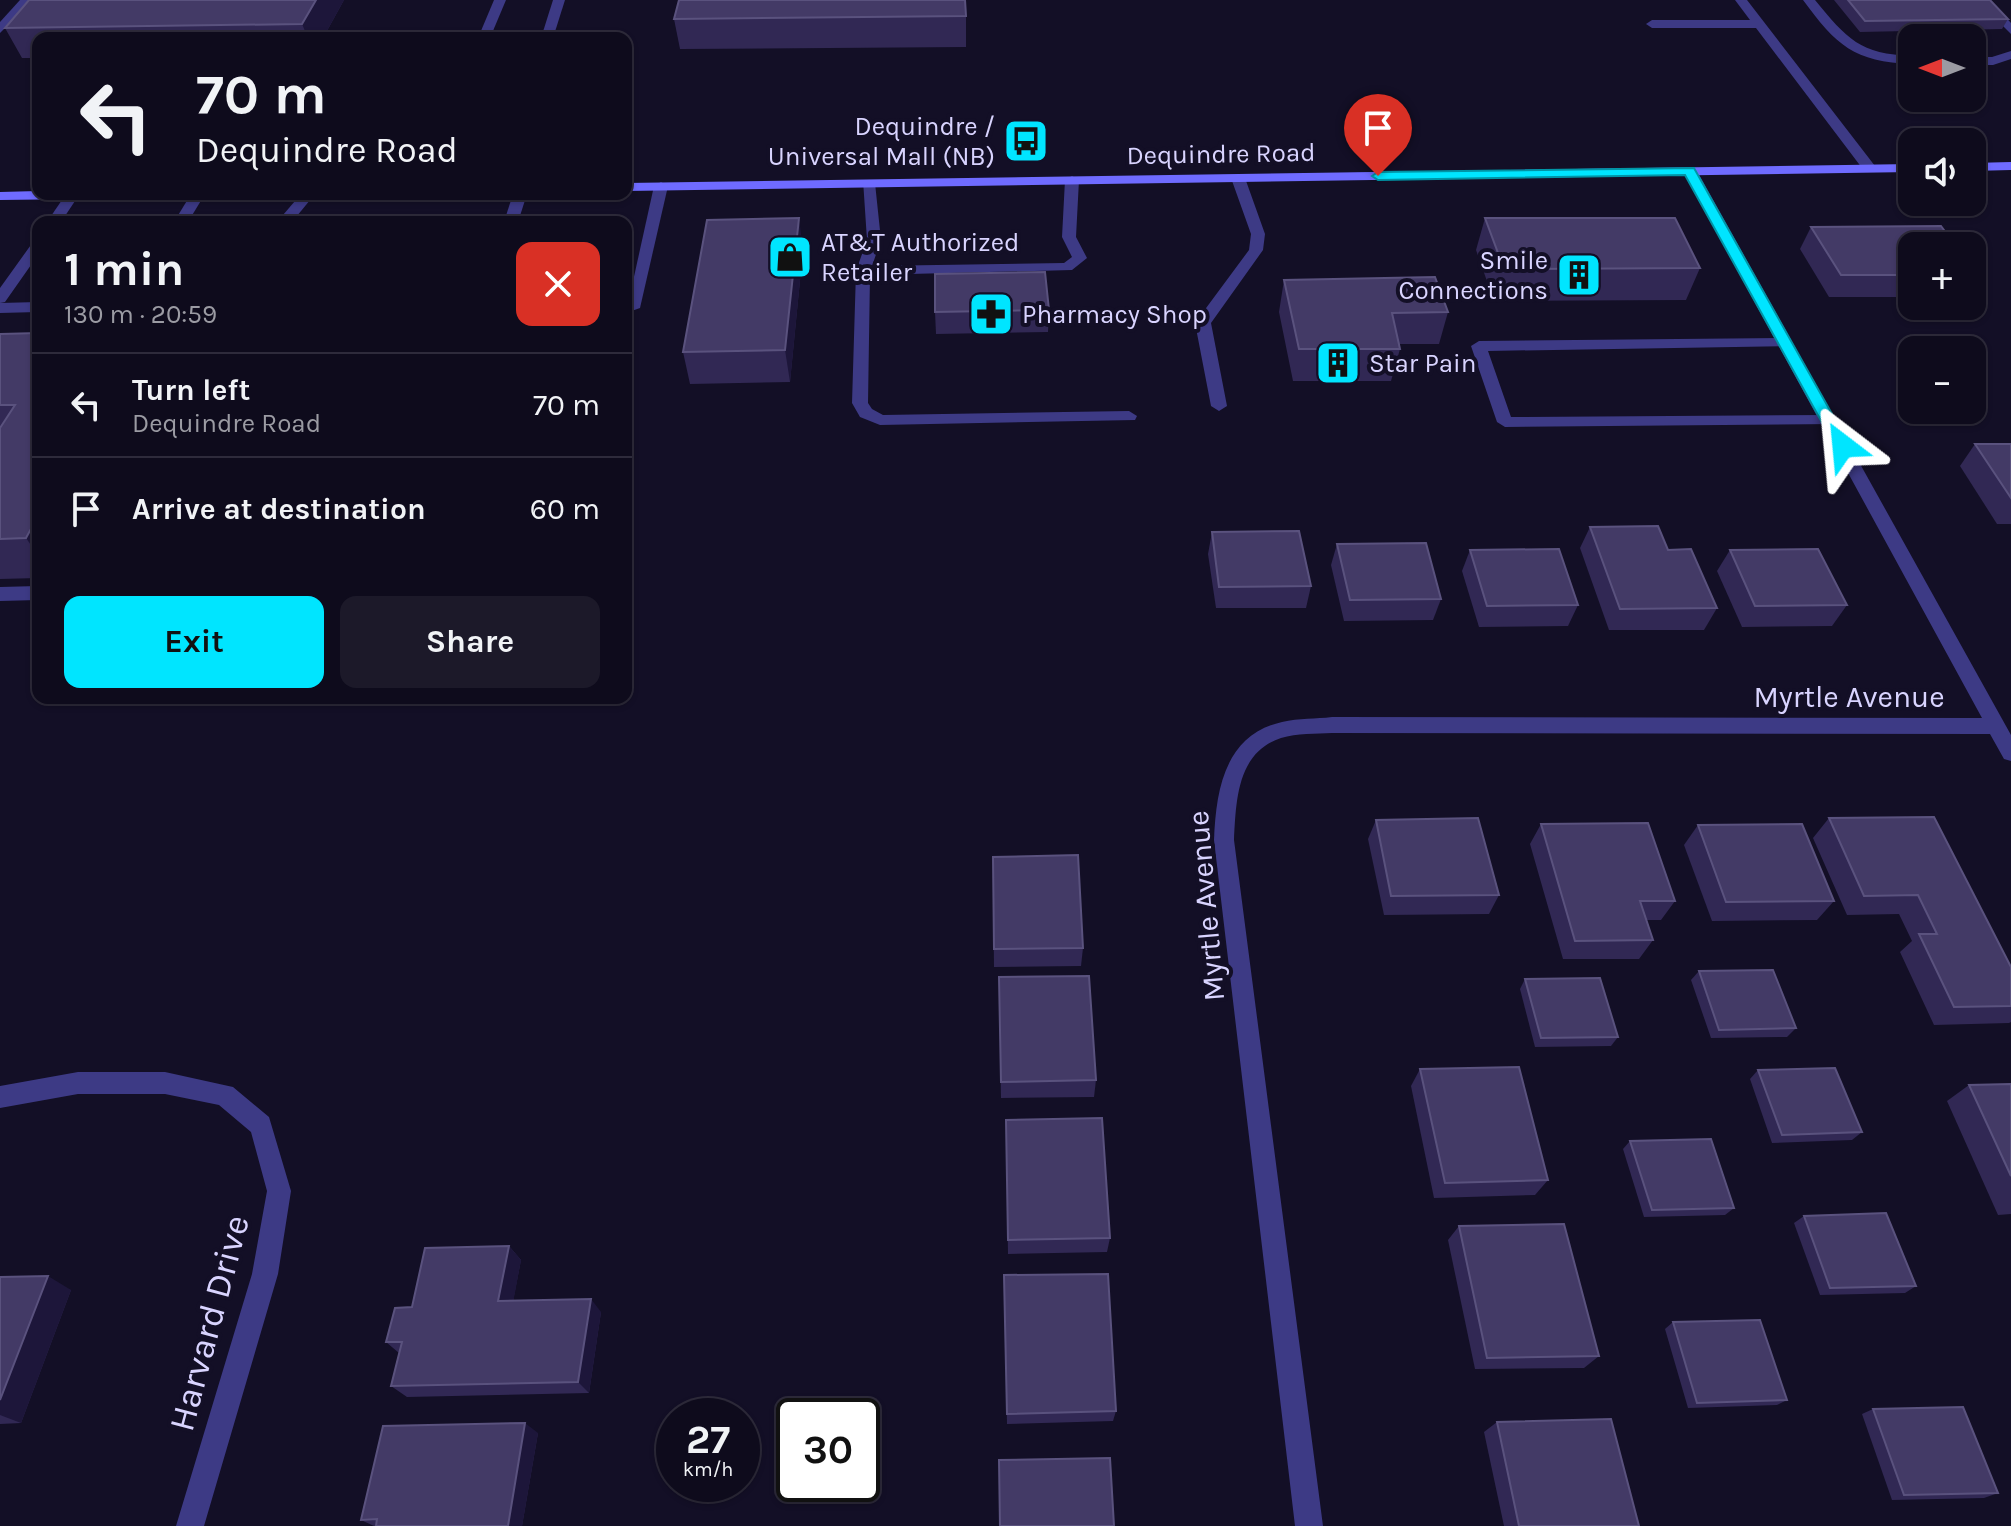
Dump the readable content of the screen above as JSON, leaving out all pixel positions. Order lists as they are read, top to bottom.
{
  "streets": {
    "main road": ["Dequindre Road"],
    "street": ["Myrtle Avenue", "Harvard Drive"]
  },
  "places": {
    "bus stop": ["Dequindre / Universal Mall (NB)"],
    "shop": ["AT&T Authorized Retailer"],
    "building": ["Smile Connections", "Star Pain"],
    "pharmacy": ["Pharmacy Shop"]
  },
  "north": "left",
  "page": {
    "map_buttons": ["+", "−"],
    "turn": ["70 m", "Dequindre Road"],
    "heading": ["1 min", "130 m · 20:59"],
    "list": [
      {
        "name": "Turn left",
        "note": "Dequindre Road",
        "value": "70 m"
      },
      {
        "name": "Arrive at destination",
        "value": "60 m"
      }
    ],
    "buttons": ["Exit", "Share"],
    "speed": "27 km/h",
    "limit": "30"
  }
}
